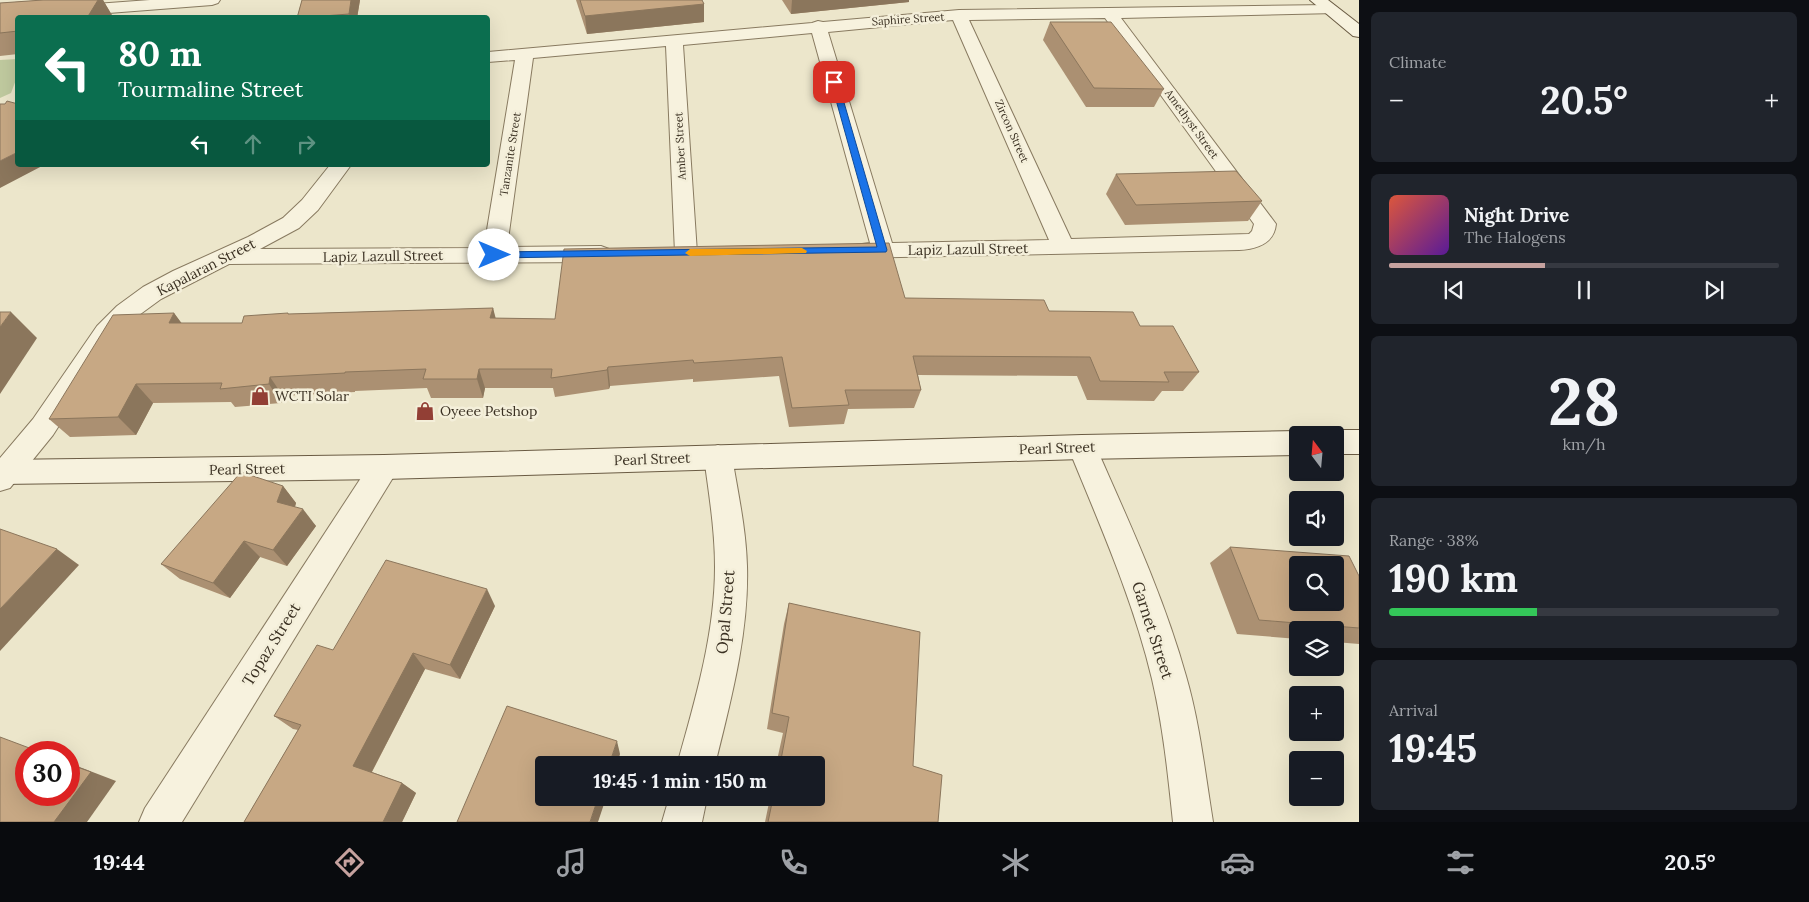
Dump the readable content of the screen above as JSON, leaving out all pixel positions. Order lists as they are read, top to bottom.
{
  "streets": {
    "street": [
      "Saphire Street",
      "Amethyst Street",
      "Zircon Street",
      "Amber Street",
      "Tanzanite Street",
      "Lapiz Lazull Street",
      "Kapalaran Street",
      "Pearl Street",
      "Opal Street",
      "Garnet Street",
      "Topaz Street"
    ]
  },
  "crossings": [
    ["Saphire Street", "Amethyst Street"],
    ["Saphire Street", "Zircon Street"],
    ["Saphire Street", "Amber Street"],
    ["Saphire Street", "Tanzanite Street"],
    ["Amethyst Street", "Lapiz Lazull Street"],
    ["Zircon Street", "Lapiz Lazull Street"],
    ["Tanzanite Street", "Lapiz Lazull Street"],
    ["Lapiz Lazull Street", "Kapalaran Street"],
    ["Kapalaran Street", "Pearl Street"],
    ["Pearl Street", "Opal Street"],
    ["Pearl Street", "Garnet Street"],
    ["Pearl Street", "Topaz Street"]
  ],
  "places": {
    "shop": ["WCTI Solar", "Oyeee Petshop"]
  },
  "north": "top",
  "page": {
    "tile": [
      "Climate",
      ["28", "km/h"],
      ["Range · 38%", "190 km"],
      ["Arrival", "19:45"]
    ],
    "turn": ["80 m", "Tourmaline Street"],
    "heat": ["−", "20.5°", "+"],
    "song": ["Night Drive", "The Halogens"],
    "map_buttons": ["+", "−"],
    "limit": "30",
    "trip": "19:45 · 1 min · 150 m",
    "tabs": ["19:44", "20.5°"]
  }
}
